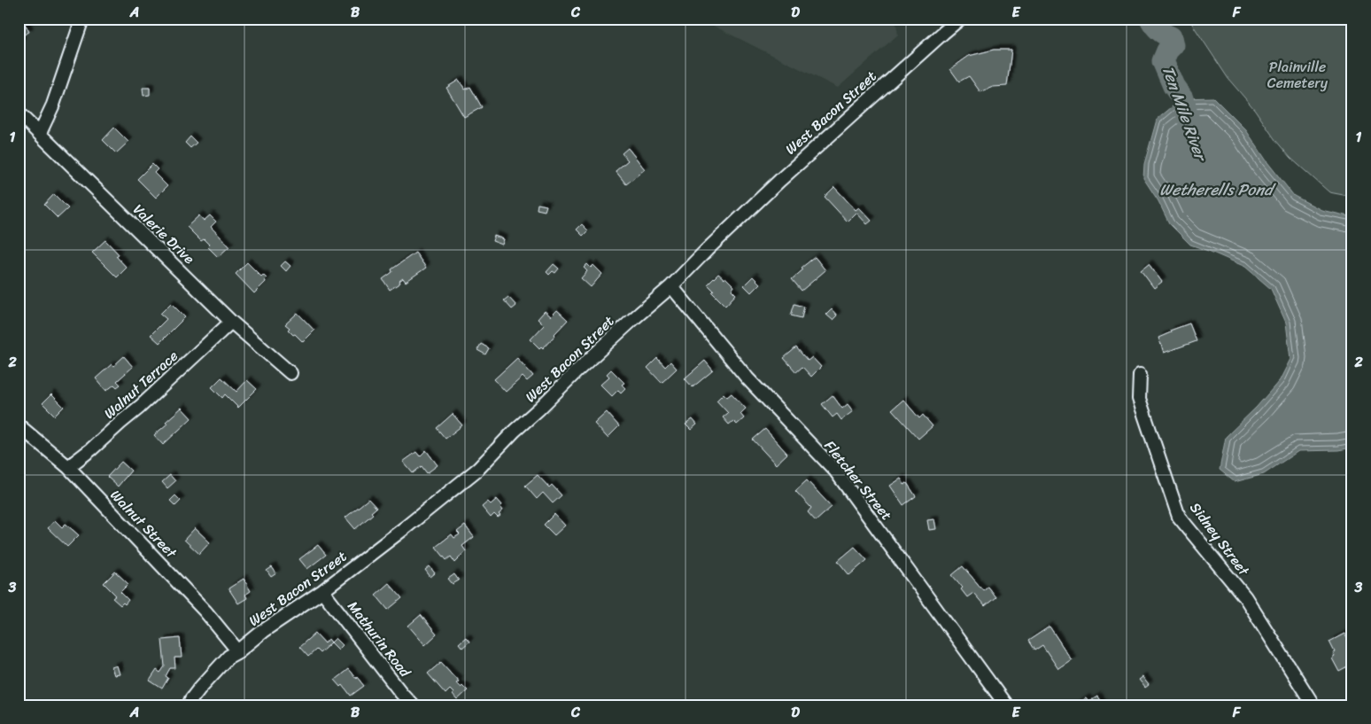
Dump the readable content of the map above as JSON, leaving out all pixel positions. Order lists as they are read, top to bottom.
{
  "streets": {
    "street": [
      "West Bacon Street",
      "Valerie Drive",
      "Walnut Terrace",
      "Fletcher Street",
      "Walnut Street",
      "Sidney Street",
      "Mathurin Road"
    ]
  },
  "crossings": [
    ["West Bacon Street", "Fletcher Street"],
    ["West Bacon Street", "Walnut Street"],
    ["West Bacon Street", "Mathurin Road"],
    ["Valerie Drive", "Walnut Terrace"],
    ["Walnut Terrace", "Walnut Street"]
  ],
  "water": ["Ten Mile River", "Wetherells Pond"],
  "parks": ["Plainville Cemetery"],
  "grid": {
    "columns": [
      "A",
      "B",
      "C",
      "D",
      "E",
      "F"
    ],
    "rows": ["1", "2", "3"]
  }
}
